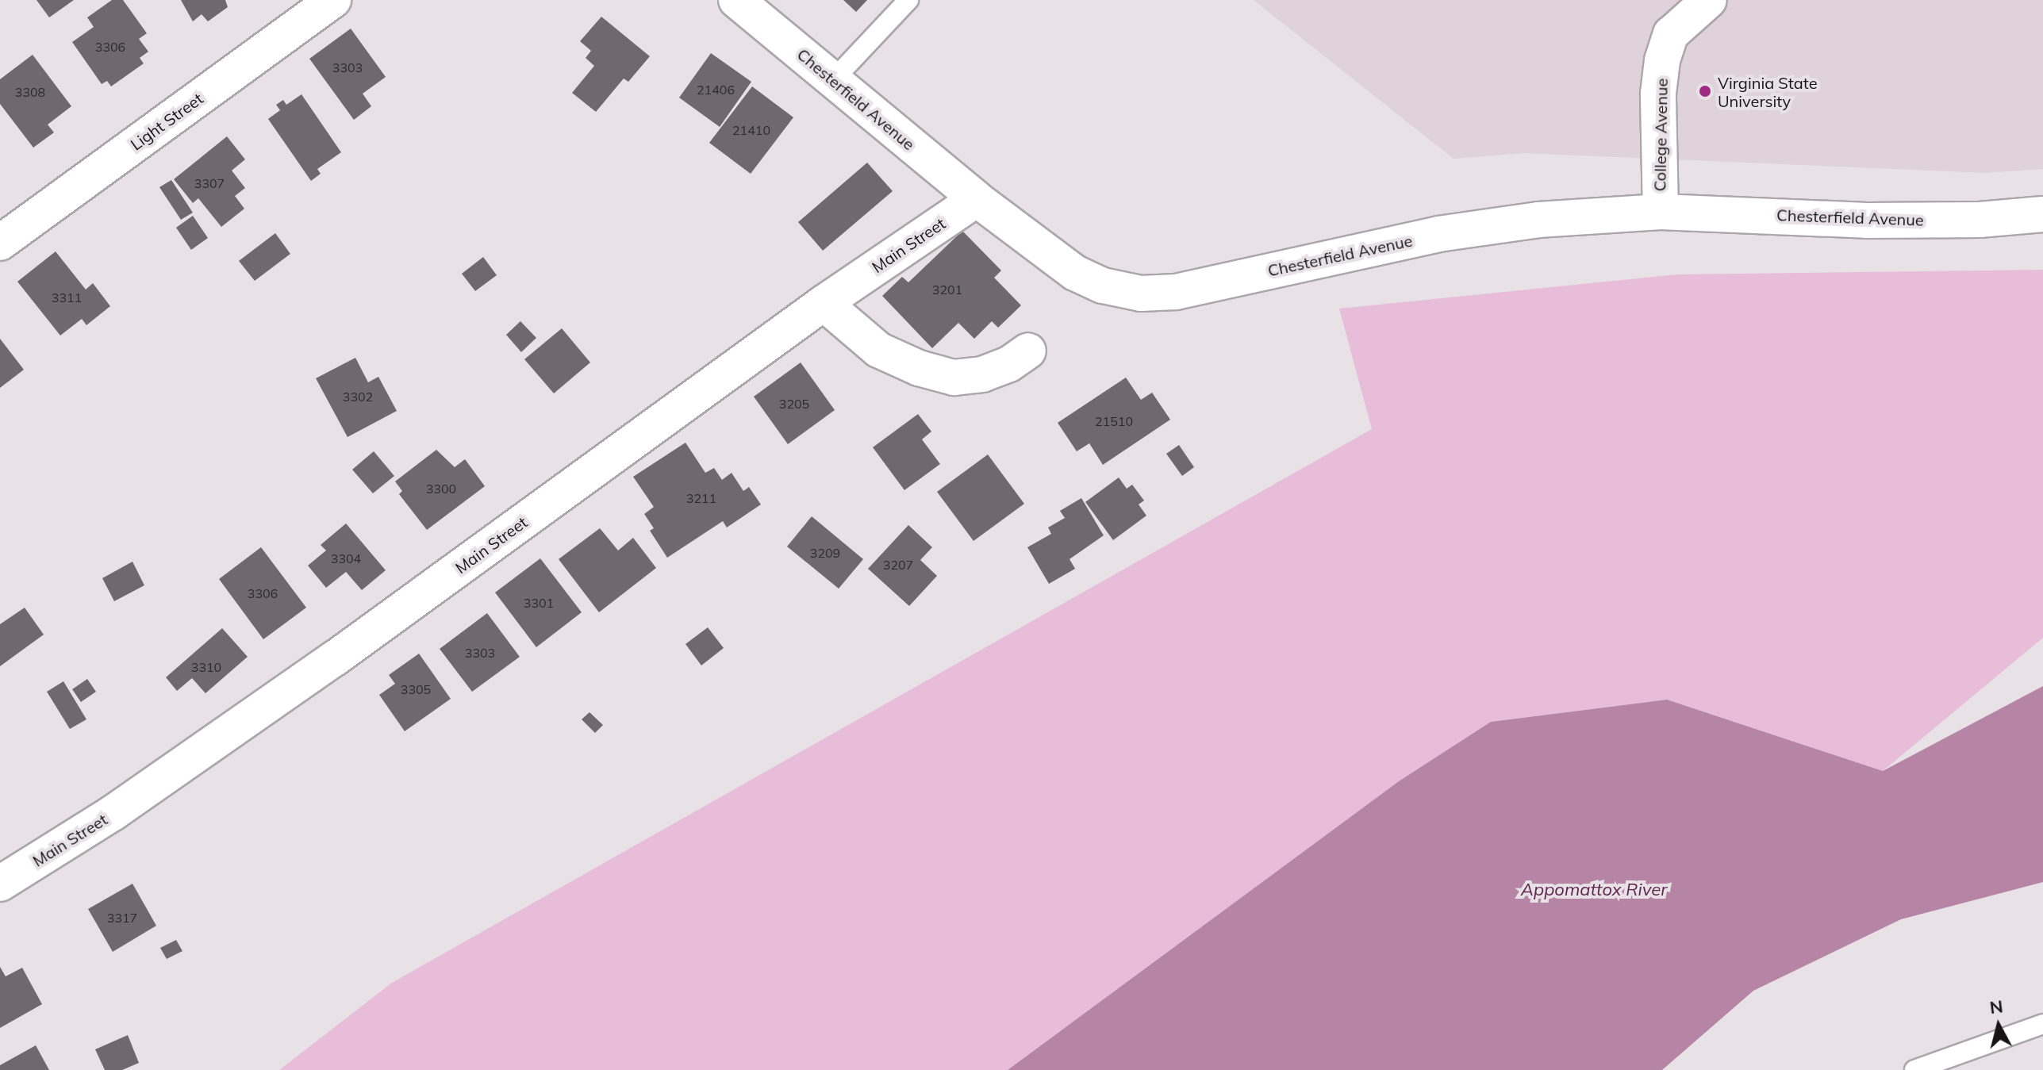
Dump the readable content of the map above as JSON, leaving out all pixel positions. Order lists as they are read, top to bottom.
{
  "streets": {
    "street": [
      "Chesterfield Avenue",
      "Light Street",
      "College Avenue",
      "Main Street"
    ]
  },
  "crossings": [
    ["Chesterfield Avenue", "College Avenue"],
    ["Chesterfield Avenue", "Main Street"]
  ],
  "water": ["Appomattox River"],
  "places": ["Virginia State University"],
  "house_numbers": [
    "3306",
    "3303",
    "21406",
    "3308",
    "21410",
    "3307",
    "3201",
    "3311",
    "3302",
    "3205",
    "21510",
    "3300",
    "3211",
    "3209",
    "3304",
    "3207",
    "3306",
    "3301",
    "3303",
    "3310",
    "3305",
    "3317"
  ],
  "north": "top"
}
